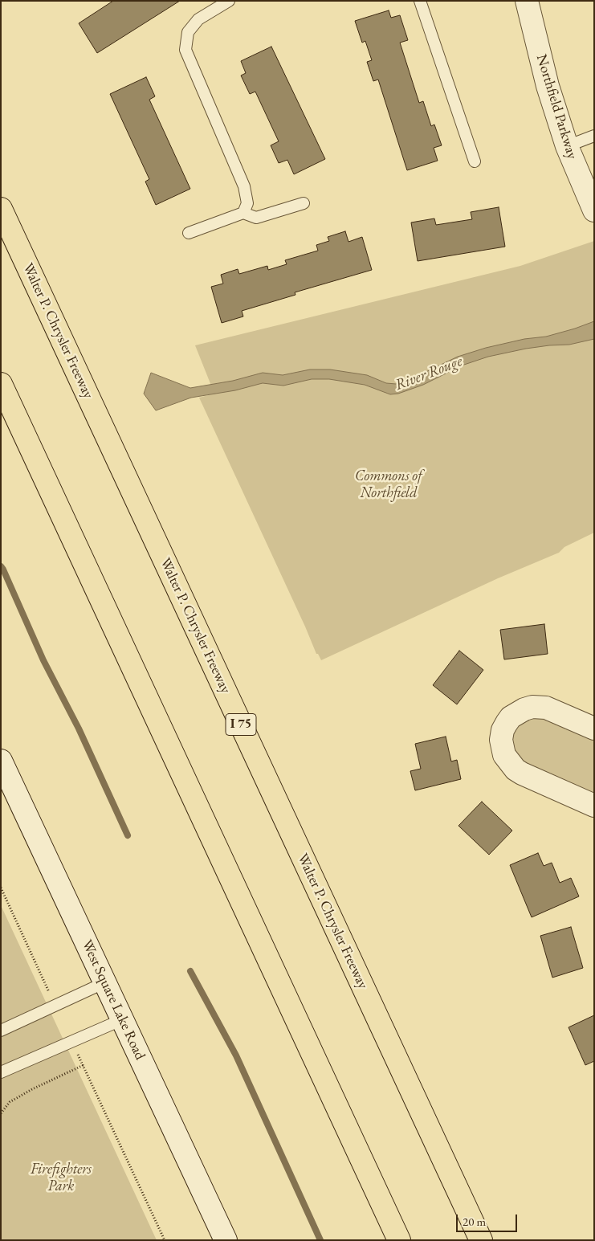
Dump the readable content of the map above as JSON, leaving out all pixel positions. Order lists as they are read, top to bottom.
{
  "streets": {
    "highway": ["Walter P. Chrysler Freeway", "I 75"],
    "main road": ["Northfield Parkway", "West Square Lake Road"]
  },
  "water": ["River Rouge"],
  "parks": ["Commons of Northfield", "Firefighters Park"],
  "scale_bar": "20 m"
}
